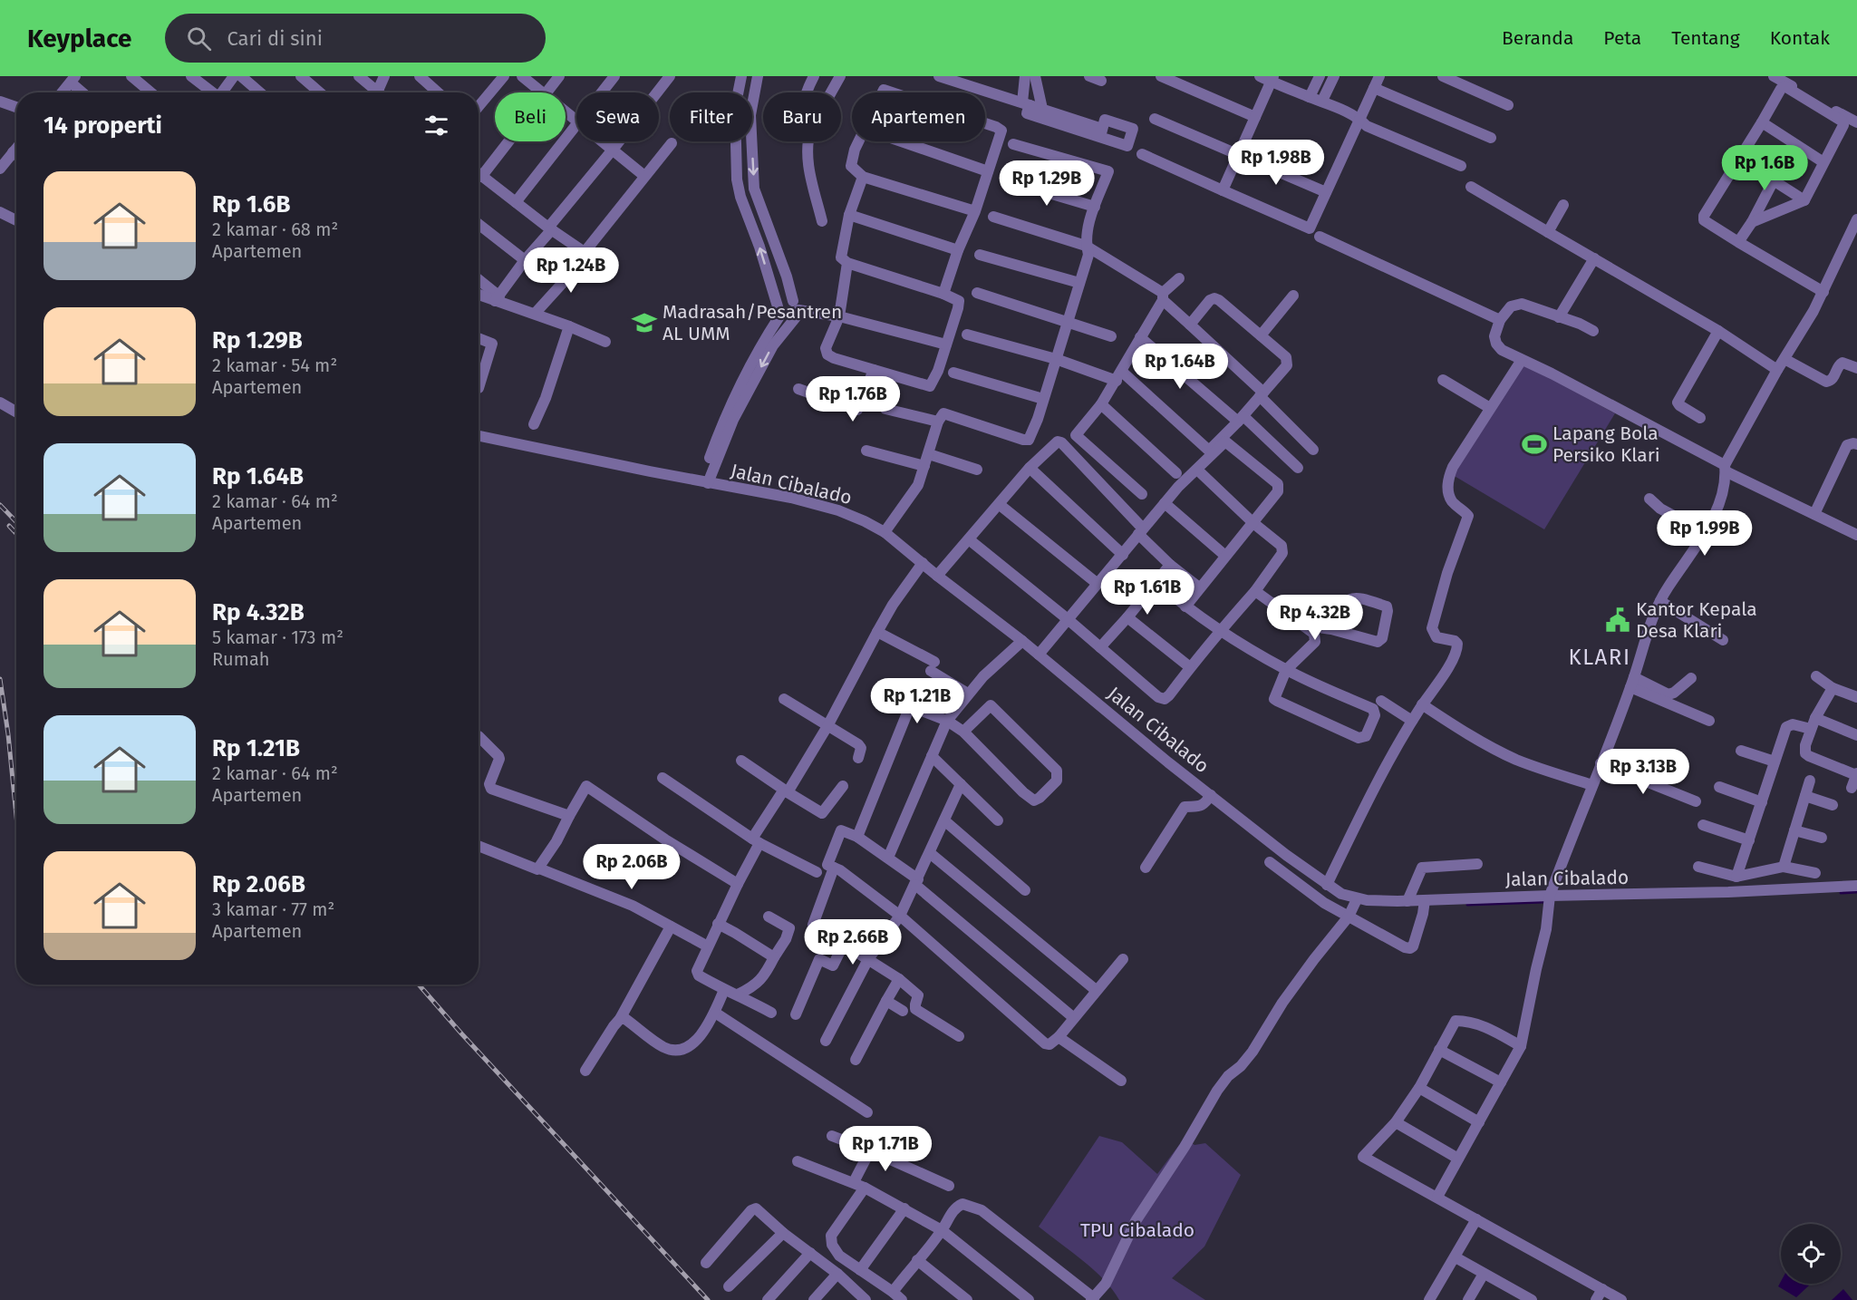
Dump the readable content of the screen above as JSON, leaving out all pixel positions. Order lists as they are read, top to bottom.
{
  "streets": {
    "street": ["Jalan Cibalado"]
  },
  "districts": ["KLARI"],
  "parks": ["TPU Cibalado"],
  "places": {
    "school or university": ["Madrasah/Pesantren AL UMM"],
    "sports": ["Lapang Bola Persiko Klari"],
    "public building": ["Kantor Kepala Desa Klari"]
  },
  "page": {
    "header": "Keyplace",
    "search": "Cari di sini",
    "nav": [
      "Beranda",
      "Peta",
      "Tentang",
      "Kontak"
    ],
    "chip": [
      "Beli",
      "Sewa",
      "Filter",
      "Baru",
      "Apartemen"
    ],
    "heading": "14 properti",
    "price": [
      "Rp 1.98B",
      "Rp 1.6B",
      "Rp 1.29B",
      "Rp 1.24B",
      "Rp 1.64B",
      "Rp 1.76B",
      "Rp 1.99B",
      "Rp 1.61B",
      "Rp 4.32B",
      "Rp 1.21B",
      "Rp 3.13B",
      "Rp 2.06B",
      "Rp 2.66B",
      "Rp 1.71B"
    ],
    "list": [
      {
        "name": "Rp 1.6B",
        "note": "2 kamar · 68 m² · Apartemen"
      },
      {
        "name": "Rp 1.29B",
        "note": "2 kamar · 54 m² · Apartemen"
      },
      {
        "name": "Rp 1.64B",
        "note": "2 kamar · 64 m² · Apartemen"
      },
      {
        "name": "Rp 4.32B",
        "note": "5 kamar · 173 m² · Rumah"
      },
      {
        "name": "Rp 1.21B",
        "note": "2 kamar · 64 m² · Apartemen"
      },
      {
        "name": "Rp 2.06B",
        "note": "3 kamar · 77 m² · Apartemen"
      }
    ]
  }
}
